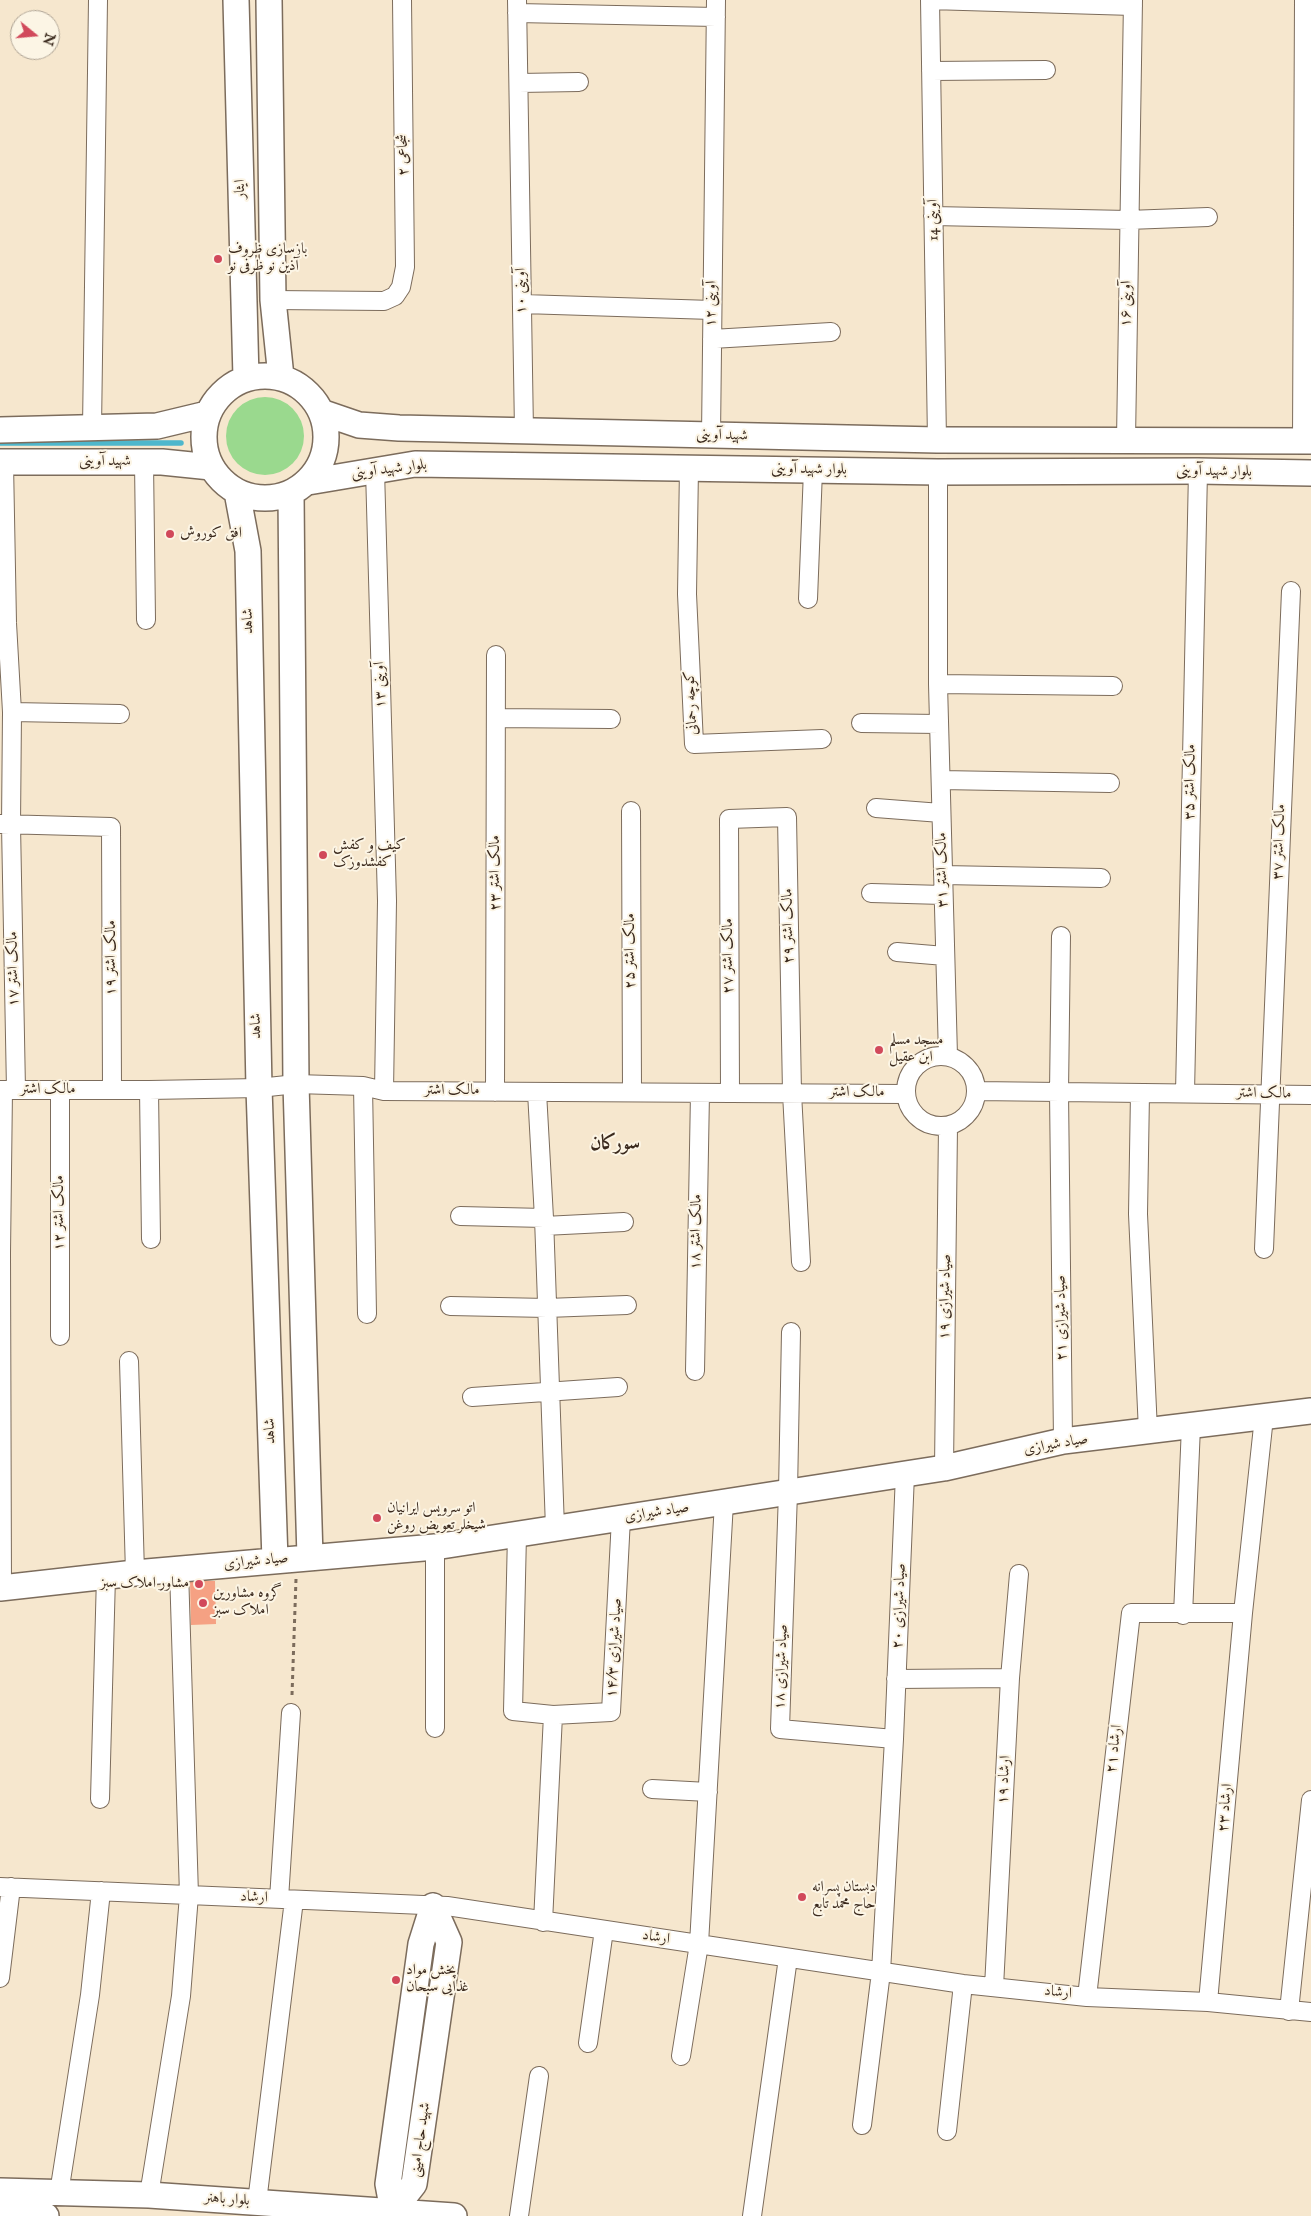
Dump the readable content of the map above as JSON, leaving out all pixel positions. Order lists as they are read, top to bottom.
{
  "streets": {
    "street": [
      "شجاعی ۲",
      "ایثار",
      "آوینی 14",
      "۱۰ آوینی",
      "۱۲ آوینی",
      "۱۶ آوینی",
      "شهید آوینی",
      "بلوار شهید آوینی",
      "شاهد",
      "آوینی ۱۳",
      "کوچه رحمانی",
      "مالک اشتر ۳۵",
      "مالک اشتر ۳۷",
      "مالک اشتر ۳۱",
      "مالک اشتر ۲۳",
      "مالک اشتر ۲۹",
      "مالک اشتر ۲۵",
      "مالک اشتر ۲۷",
      "مالک اشتر ۱۹",
      "مالک اشتر ۱۷",
      "مالک اشتر",
      "مالک اشتر ۱۲",
      "مالک اشتر ۱۸",
      "صیاد شیرازی ۱۹",
      "صیاد شیرازی ۲۱",
      "صیاد شیرازی",
      "صیاد شیرازی ۲۰",
      "صیاد شیرازی ۱۴/۳",
      "صیاد شیرازی ۱۸",
      "ارشاد ۲۱",
      "ارشاد ۱۹",
      "ارشاد ۲۳",
      "ارشاد",
      "شهید حاج امینی",
      "بلوار باهنر"
    ]
  },
  "crossings": [
    ["شجاعی ۲", "ایثار"],
    ["ایثار", "شهید آوینی"],
    ["ایثار", "بلوار شهید آوینی"],
    ["ایثار", "شاهد"],
    ["آوینی 14", "شهید آوینی"],
    ["۱۰ آوینی", "شهید آوینی"],
    ["۱۲ آوینی", "شهید آوینی"],
    ["۱۶ آوینی", "شهید آوینی"],
    ["۱۶ آوینی", "بلوار شهید آوینی"],
    ["شهید آوینی", "بلوار شهید آوینی"],
    ["شهید آوینی", "شاهد"],
    ["شهید آوینی", "مالک اشتر ۱۷"],
    ["بلوار شهید آوینی", "شاهد"],
    ["بلوار شهید آوینی", "آوینی ۱۳"],
    ["بلوار شهید آوینی", "کوچه رحمانی"],
    ["بلوار شهید آوینی", "مالک اشتر ۳۵"],
    ["بلوار شهید آوینی", "مالک اشتر ۳۱"],
    ["شاهد", "مالک اشتر"],
    ["شاهد", "صیاد شیرازی"],
    ["آوینی ۱۳", "مالک اشتر"],
    ["مالک اشتر ۳۵", "مالک اشتر"],
    ["مالک اشتر ۳۷", "مالک اشتر"],
    ["مالک اشتر ۳۱", "مالک اشتر"],
    ["مالک اشتر ۳۱", "صیاد شیرازی ۱۹"],
    ["مالک اشتر ۲۳", "مالک اشتر"],
    ["مالک اشتر ۲۹", "مالک اشتر ۲۷"],
    ["مالک اشتر ۲۹", "مالک اشتر"],
    ["مالک اشتر ۲۵", "مالک اشتر"],
    ["مالک اشتر ۲۷", "مالک اشتر"],
    ["مالک اشتر ۱۹", "مالک اشتر ۱۷"],
    ["مالک اشتر ۱۹", "مالک اشتر"],
    ["مالک اشتر ۱۷", "مالک اشتر"],
    ["مالک اشتر ۱۷", "صیاد شیرازی"],
    ["مالک اشتر", "مالک اشتر ۱۲"],
    ["مالک اشتر", "مالک اشتر ۱۸"],
    ["مالک اشتر", "صیاد شیرازی ۱۹"],
    ["مالک اشتر", "صیاد شیرازی ۲۱"],
    ["صیاد شیرازی ۱۹", "صیاد شیرازی"],
    ["صیاد شیرازی ۲۱", "صیاد شیرازی"],
    ["صیاد شیرازی", "صیاد شیرازی ۲۰"],
    ["صیاد شیرازی", "صیاد شیرازی ۱۴/۳"],
    ["صیاد شیرازی", "صیاد شیرازی ۱۸"],
    ["صیاد شیرازی", "ارشاد ۲۳"],
    ["صیاد شیرازی ۲۰", "صیاد شیرازی ۱۸"],
    ["صیاد شیرازی ۲۰", "ارشاد"],
    ["ارشاد ۲۱", "ارشاد ۲۳"],
    ["ارشاد ۲۱", "ارشاد"],
    ["ارشاد ۱۹", "ارشاد"],
    ["ارشاد ۲۳", "ارشاد"],
    ["ارشاد", "شهید حاج امینی"],
    ["شهید حاج امینی", "بلوار باهنر"]
  ],
  "districts": ["سورکان"],
  "places": [
    "بازسازی ظروف آذین نو ظرفی نو",
    "افق کوروش",
    "کیف و کفش کفشدوزک",
    "مسجد مسلم ابن عقیل",
    "اتو سرویس ایرانیان شیخلر تعویض روغن",
    "مشاور املاک سبز",
    "گروه مشاورین املاک سبز",
    "دبستان پسرانه حاج محمد تابع",
    "پخش مواد غذایی سبحان"
  ],
  "north": "right"
}
